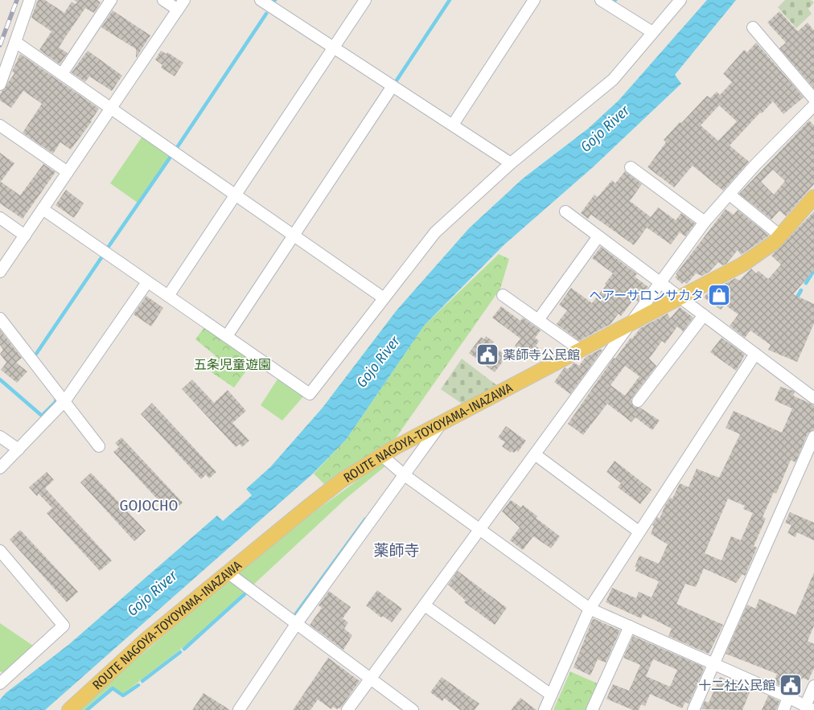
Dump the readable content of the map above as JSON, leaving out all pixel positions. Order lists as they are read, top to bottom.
{
  "streets": {
    "main road": ["ROUTE NAGOYA-TOYOYAMA-INAZAWA"]
  },
  "districts": ["GOJOCHO", "薬師寺"],
  "water": ["Gojo River"],
  "parks": ["五条児童遊園"],
  "places": {
    "shop": ["ヘアーサロンサカタ"],
    "public building": ["薬師寺公民館", "十二社公民館"]
  }
}
